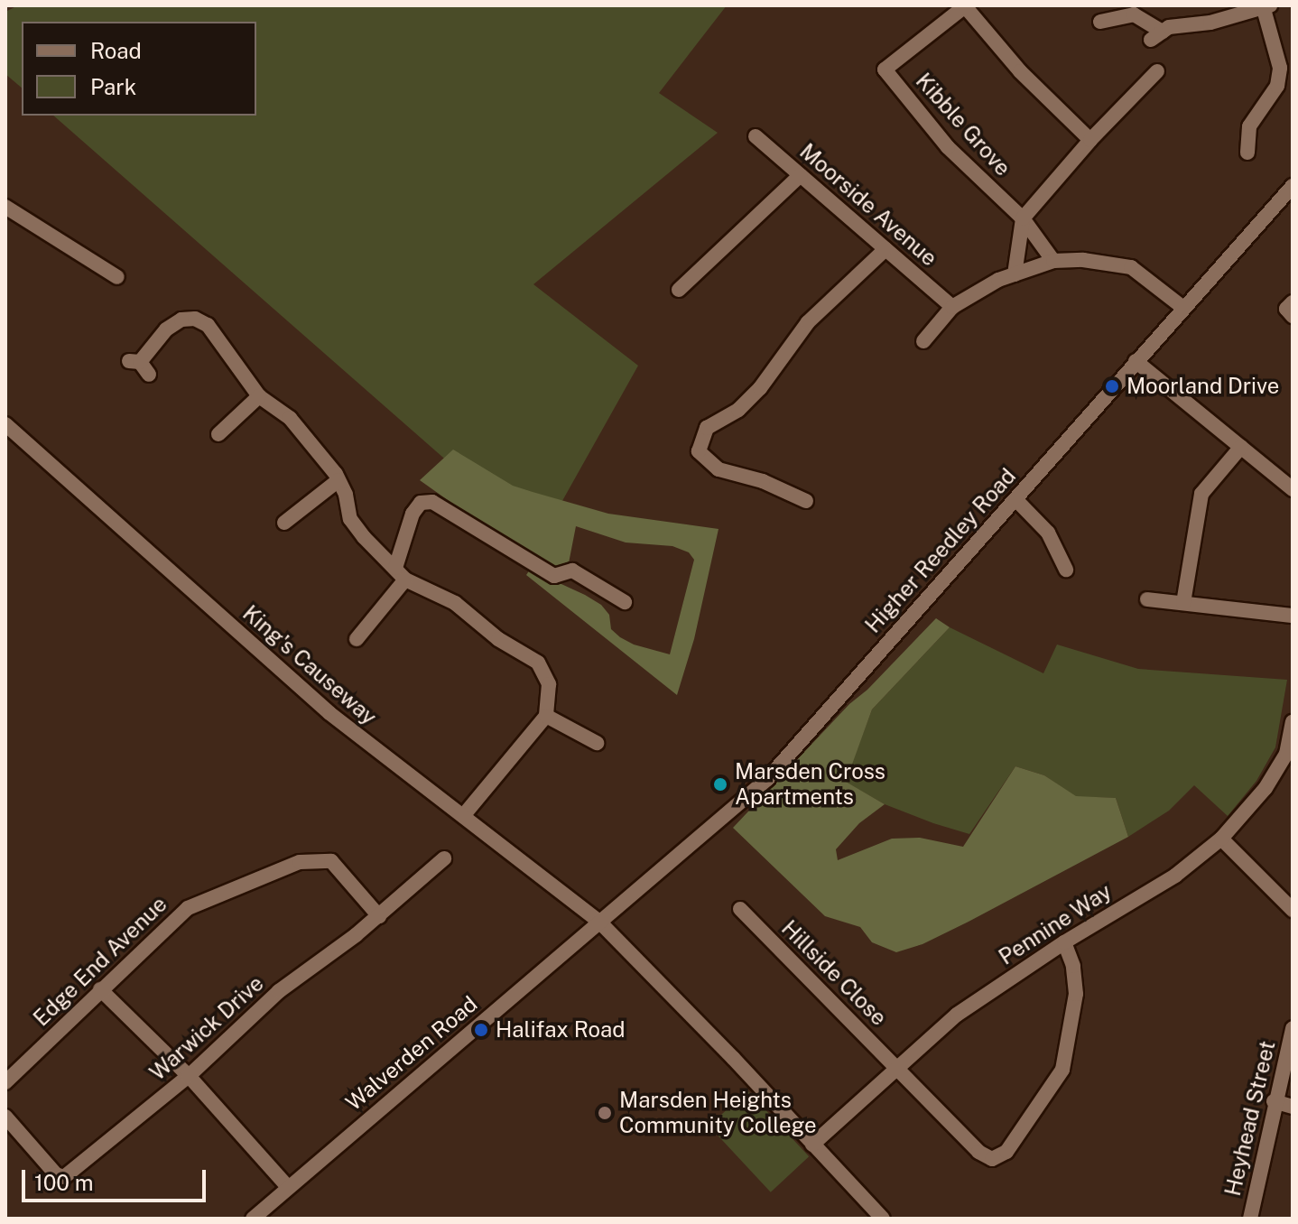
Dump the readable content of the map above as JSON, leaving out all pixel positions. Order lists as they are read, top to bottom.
{
  "streets": {
    "street": [
      "Kibble Grove",
      "Moorside Avenue",
      "Higher Reedley Road",
      "King's Causeway",
      "Pennine Way",
      "Edge End Avenue",
      "Hillside Close",
      "Warwick Drive",
      "Walverden Road",
      "Heyhead Street"
    ]
  },
  "crossings": [
    ["Higher Reedley Road", "King's Causeway"],
    ["Higher Reedley Road", "Walverden Road"],
    ["King's Causeway", "Walverden Road"],
    ["Pennine Way", "Hillside Close"],
    ["Edge End Avenue", "Warwick Drive"]
  ],
  "places": [
    "Moorland Drive",
    "Marsden Cross Apartments",
    "Halifax Road",
    "Marsden Heights Community College"
  ],
  "legend": ["Road", "Park"],
  "scale_bar": "100 m"
}
